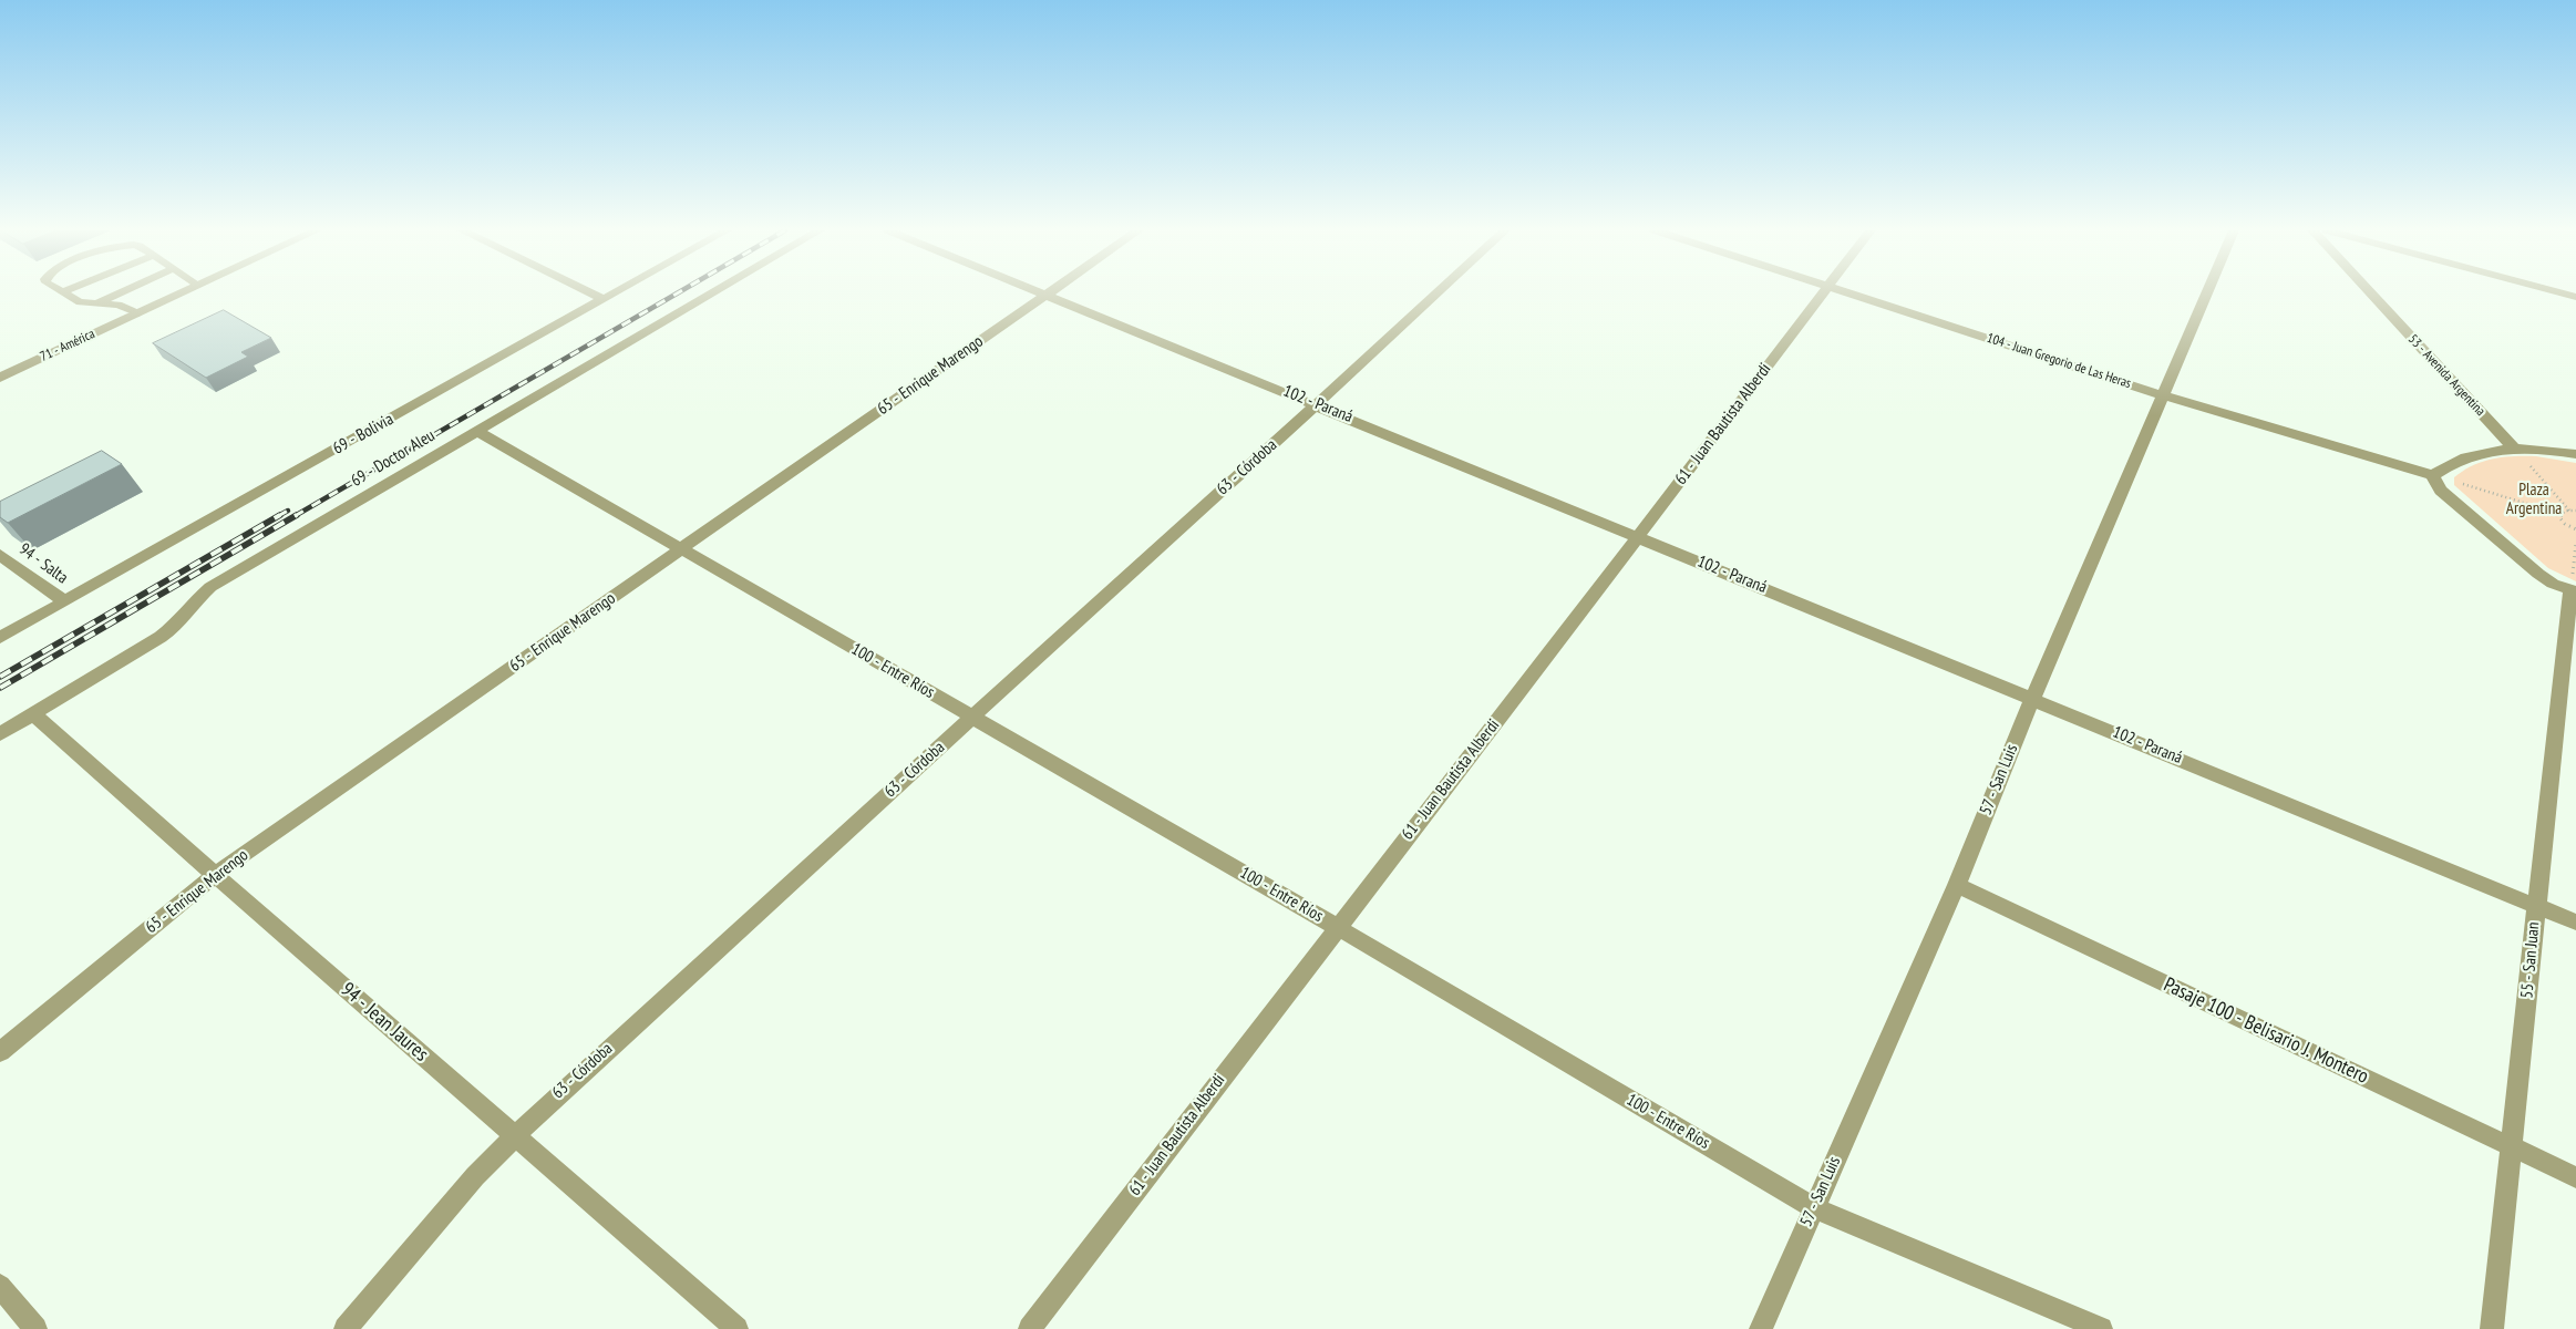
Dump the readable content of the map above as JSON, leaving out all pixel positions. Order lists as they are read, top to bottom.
{
  "streets": {
    "street": [
      "71 - América",
      "104 - Juan Gregorio de Las Heras",
      "65 - Enrique Marengo",
      "53 - Avenida Argentina",
      "102 - Paraná",
      "61 - Juan Bautista Alberdi",
      "69 - Bolivia",
      "69 - Doctor Aleu",
      "63 - Córdoba",
      "94 - Salta",
      "100 - Entre Ríos",
      "57 - San Luis",
      "55 - San Juan",
      "94 - Jean Jaures",
      "Pasaje 100 - Belisario J. Montero"
    ]
  },
  "crossings": [
    ["104 - Juan Gregorio de Las Heras", "57 - San Luis"],
    ["65 - Enrique Marengo", "102 - Paraná"],
    ["65 - Enrique Marengo", "100 - Entre Ríos"],
    ["65 - Enrique Marengo", "94 - Jean Jaures"],
    ["102 - Paraná", "61 - Juan Bautista Alberdi"],
    ["102 - Paraná", "63 - Córdoba"],
    ["102 - Paraná", "57 - San Luis"],
    ["102 - Paraná", "55 - San Juan"],
    ["61 - Juan Bautista Alberdi", "100 - Entre Ríos"],
    ["69 - Bolivia", "94 - Salta"],
    ["69 - Doctor Aleu", "100 - Entre Ríos"],
    ["69 - Doctor Aleu", "94 - Jean Jaures"],
    ["63 - Córdoba", "100 - Entre Ríos"],
    ["63 - Córdoba", "94 - Jean Jaures"],
    ["100 - Entre Ríos", "57 - San Luis"],
    ["57 - San Luis", "Pasaje 100 - Belisario J. Montero"],
    ["55 - San Juan", "Pasaje 100 - Belisario J. Montero"]
  ],
  "parks": ["Plaza Argentina"]
}
